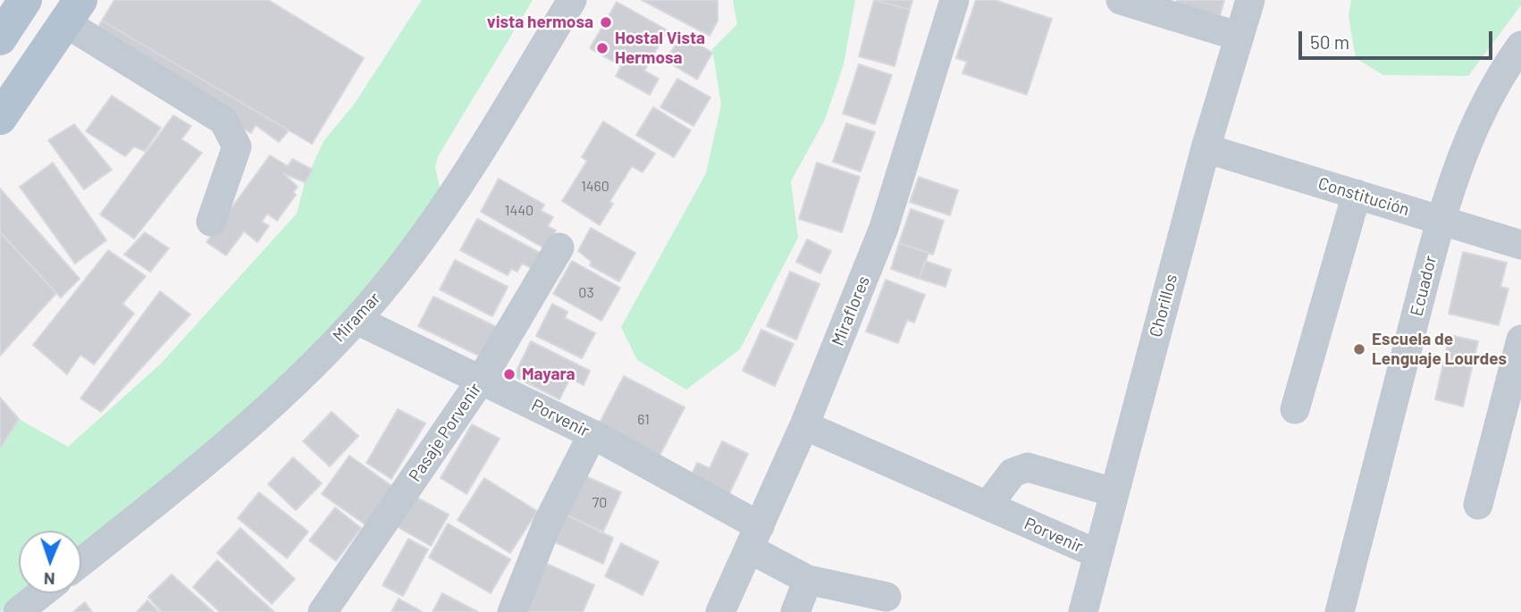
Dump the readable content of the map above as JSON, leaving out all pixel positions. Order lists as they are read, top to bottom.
{
  "streets": {
    "street": [
      "Constitución",
      "Ecuador",
      "Chorillos",
      "Miraflores",
      "Miramar",
      "Porvenir",
      "Pasaje Porvenir"
    ]
  },
  "crossings": [
    ["Constitución", "Ecuador"],
    ["Constitución", "Chorillos"],
    ["Chorillos", "Porvenir"],
    ["Miraflores", "Porvenir"],
    ["Miramar", "Porvenir"],
    ["Porvenir", "Pasaje Porvenir"]
  ],
  "places": [
    "vista hermosa",
    "Hostal Vista Hermosa",
    "Escuela de Lenguaje Lourdes",
    "Mayara"
  ],
  "house_numbers": [
    "1460",
    "1440",
    "03",
    "61",
    "70"
  ],
  "scale_bar": "50 m",
  "north": "bottom"
}
